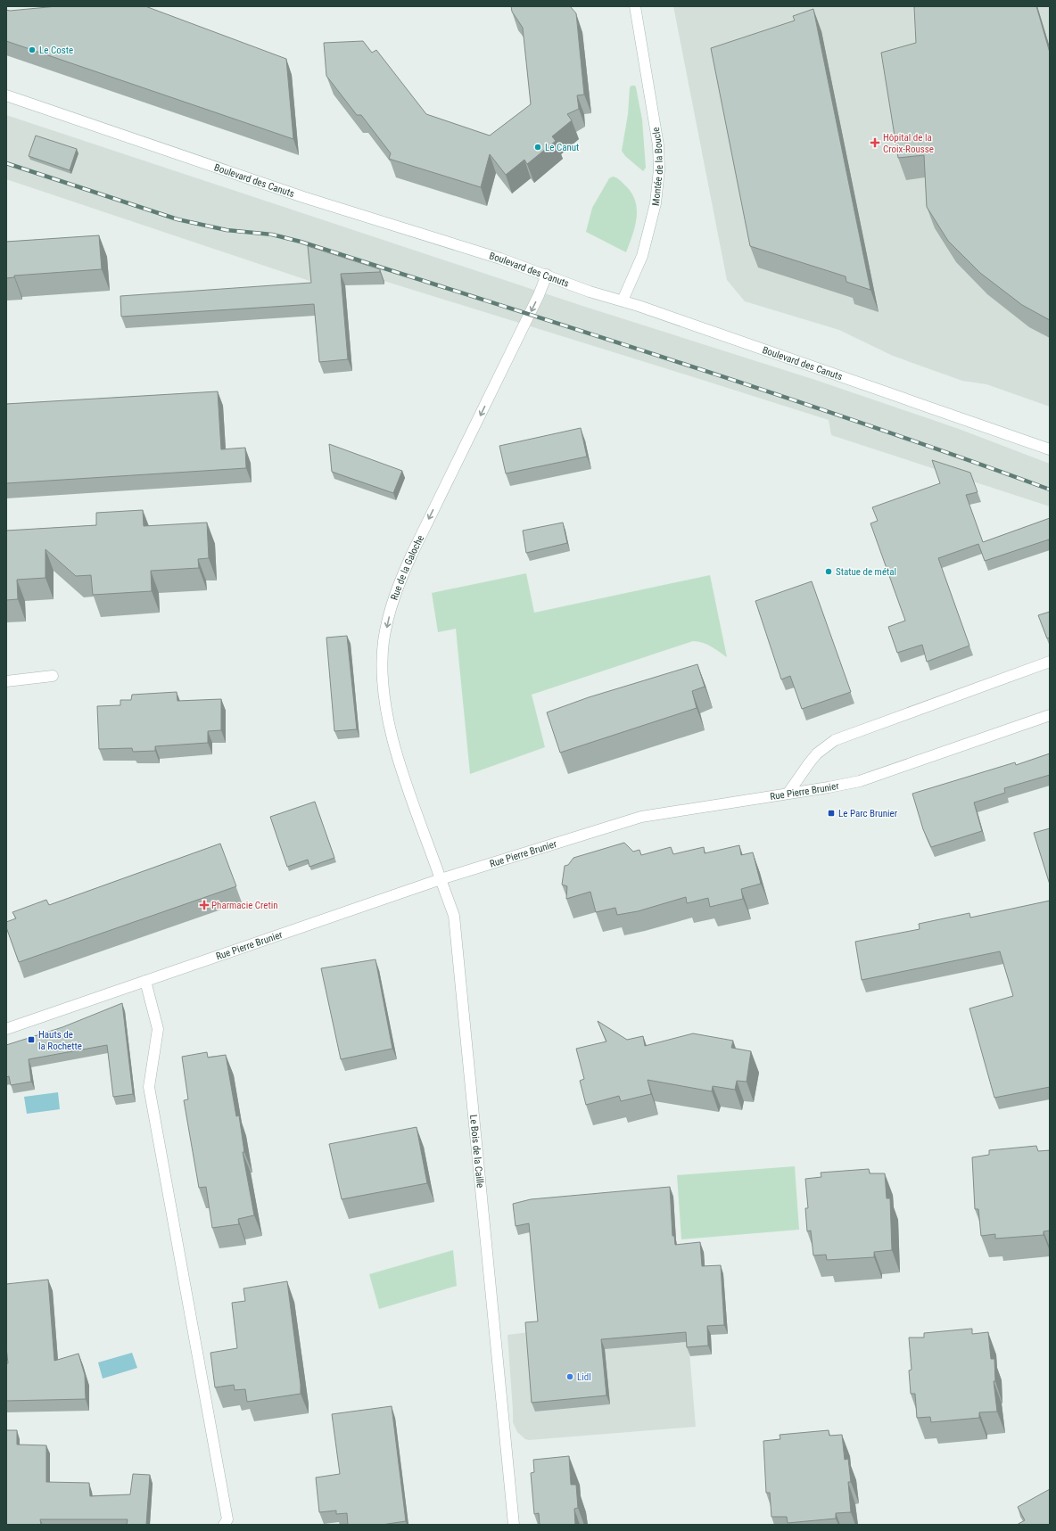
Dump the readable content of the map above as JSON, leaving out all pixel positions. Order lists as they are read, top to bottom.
{
  "streets": {
    "street": [
      "Montée de la Boucle",
      "Boulevard des Canuts",
      "Rue de la Galoche",
      "Rue Pierre Brunier",
      "Le Bois de la Caille"
    ]
  },
  "crossings": [
    ["Montée de la Boucle", "Boulevard des Canuts"],
    ["Boulevard des Canuts", "Rue de la Galoche"],
    ["Rue de la Galoche", "Rue Pierre Brunier"],
    ["Rue de la Galoche", "Le Bois de la Caille"],
    ["Rue Pierre Brunier", "Le Bois de la Caille"]
  ],
  "one_way": ["Rue de la Galoche"],
  "places": {
    "other": [
      "Le Coste",
      "Le Canut",
      "Statue de métal",
      "Lidl"
    ],
    "health": ["Hôpital de la Croix-Rousse", "Pharmacie Cretin"],
    "transit": ["Le Parc Brunier", "Hauts de la Rochette"]
  }
}
